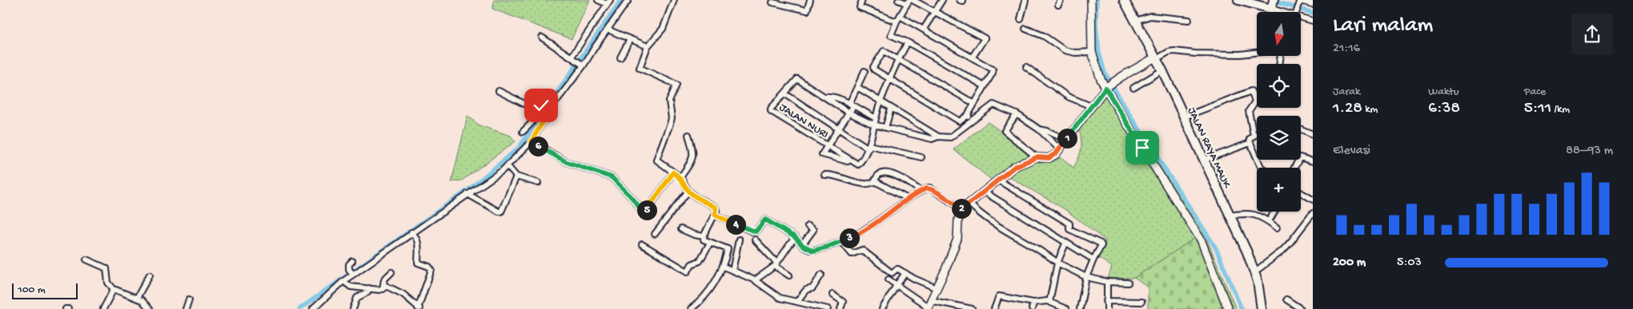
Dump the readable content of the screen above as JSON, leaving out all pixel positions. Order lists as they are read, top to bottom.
{
  "streets": {
    "main road": ["JALAN RAYA MAUK"],
    "street": ["JALAN NURI"]
  },
  "scale_bar": "100 m",
  "north": "bottom",
  "page": {
    "heading": ["Lari malam", "21:16"],
    "map_buttons": "+",
    "stats": [
      ["Jarak", "1.28 km"],
      ["Waktu", "6:38"],
      ["Pace", "5:11 /km"]
    ],
    "pins": [
      "1",
      "6",
      "2",
      "5",
      "4",
      "3"
    ],
    "chart": ["Elevasi", "88–93 m"],
    "list": [
      {
        "name": "200 m",
        "note": "5:03"
      }
    ],
    "scale": "100 m"
  }
}
